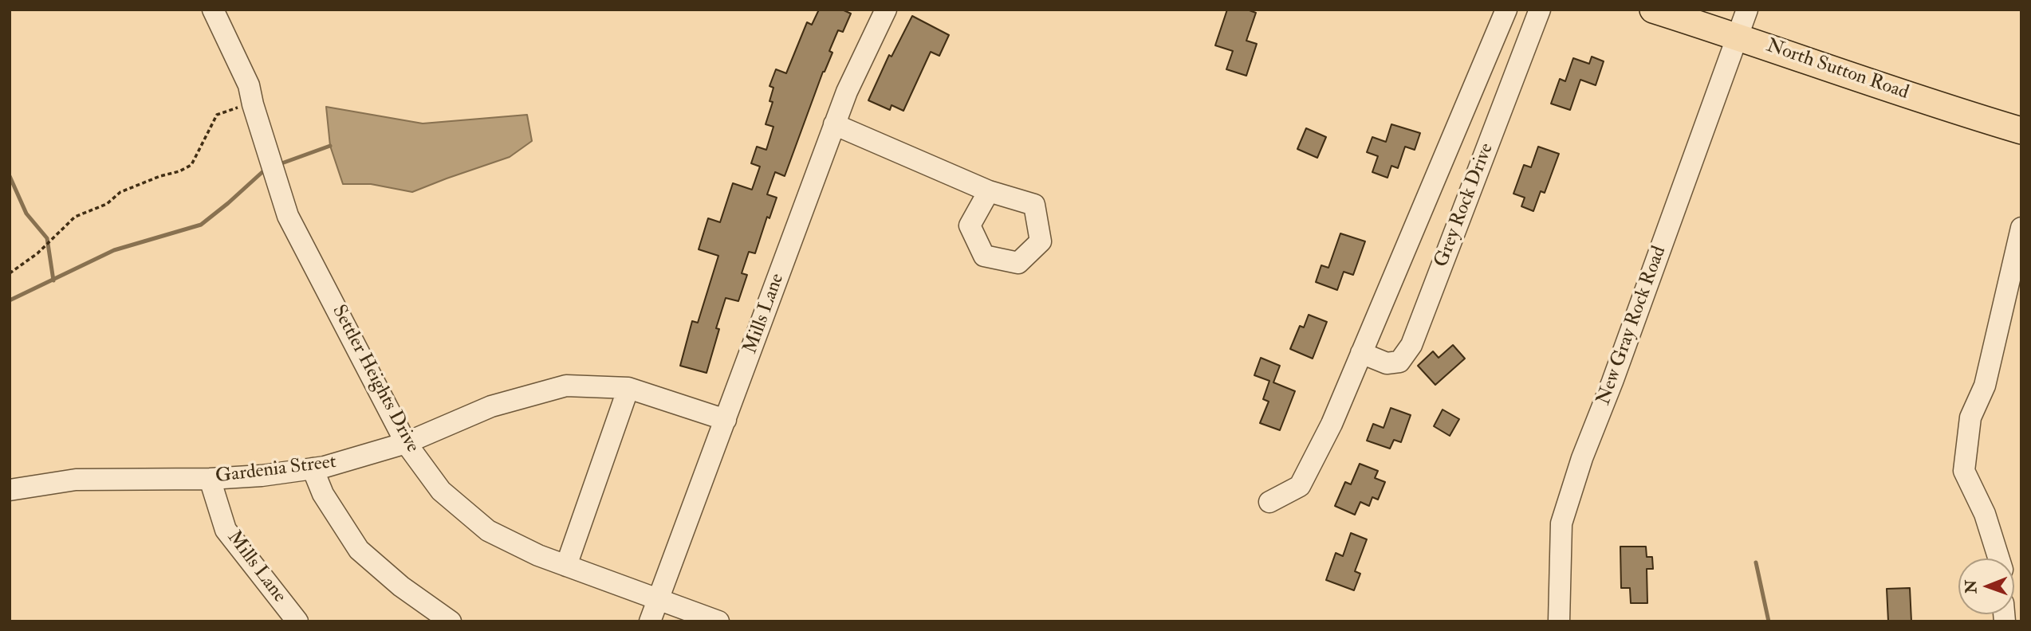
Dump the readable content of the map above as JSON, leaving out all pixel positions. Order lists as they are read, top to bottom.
{
  "streets": {
    "main road": ["North Sutton Road"],
    "street": [
      "Grey Rock Drive",
      "Mills Lane",
      "New Gray Rock Road",
      "Settler Heights Drive",
      "Gardenia Street"
    ]
  },
  "crossings": [
    ["North Sutton Road", "New Gray Rock Road"],
    ["Mills Lane", "Settler Heights Drive"],
    ["Mills Lane", "Gardenia Street"],
    ["Settler Heights Drive", "Gardenia Street"]
  ],
  "north": "left"
}
